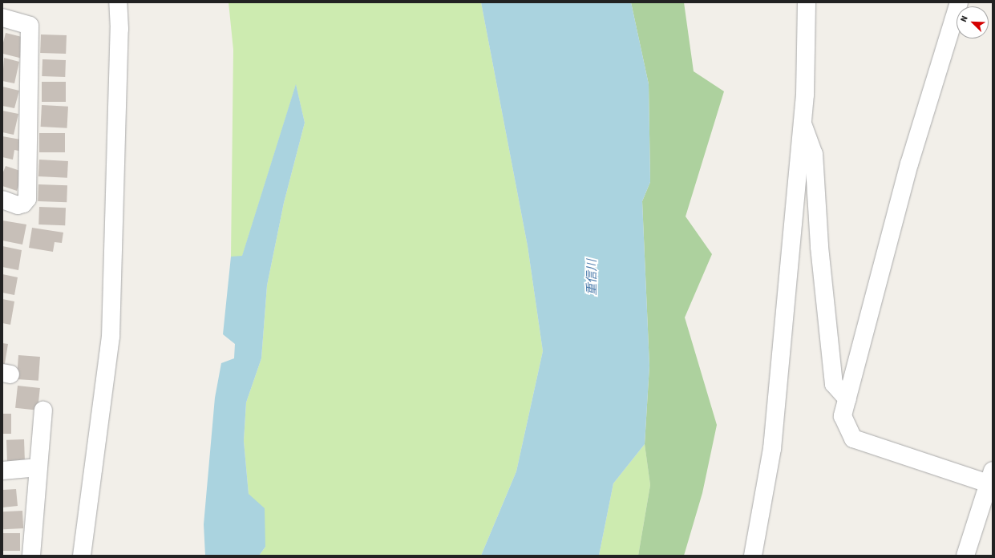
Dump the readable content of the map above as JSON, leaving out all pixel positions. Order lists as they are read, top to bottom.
{
  "water": ["重信川"],
  "north": "top left"
}
